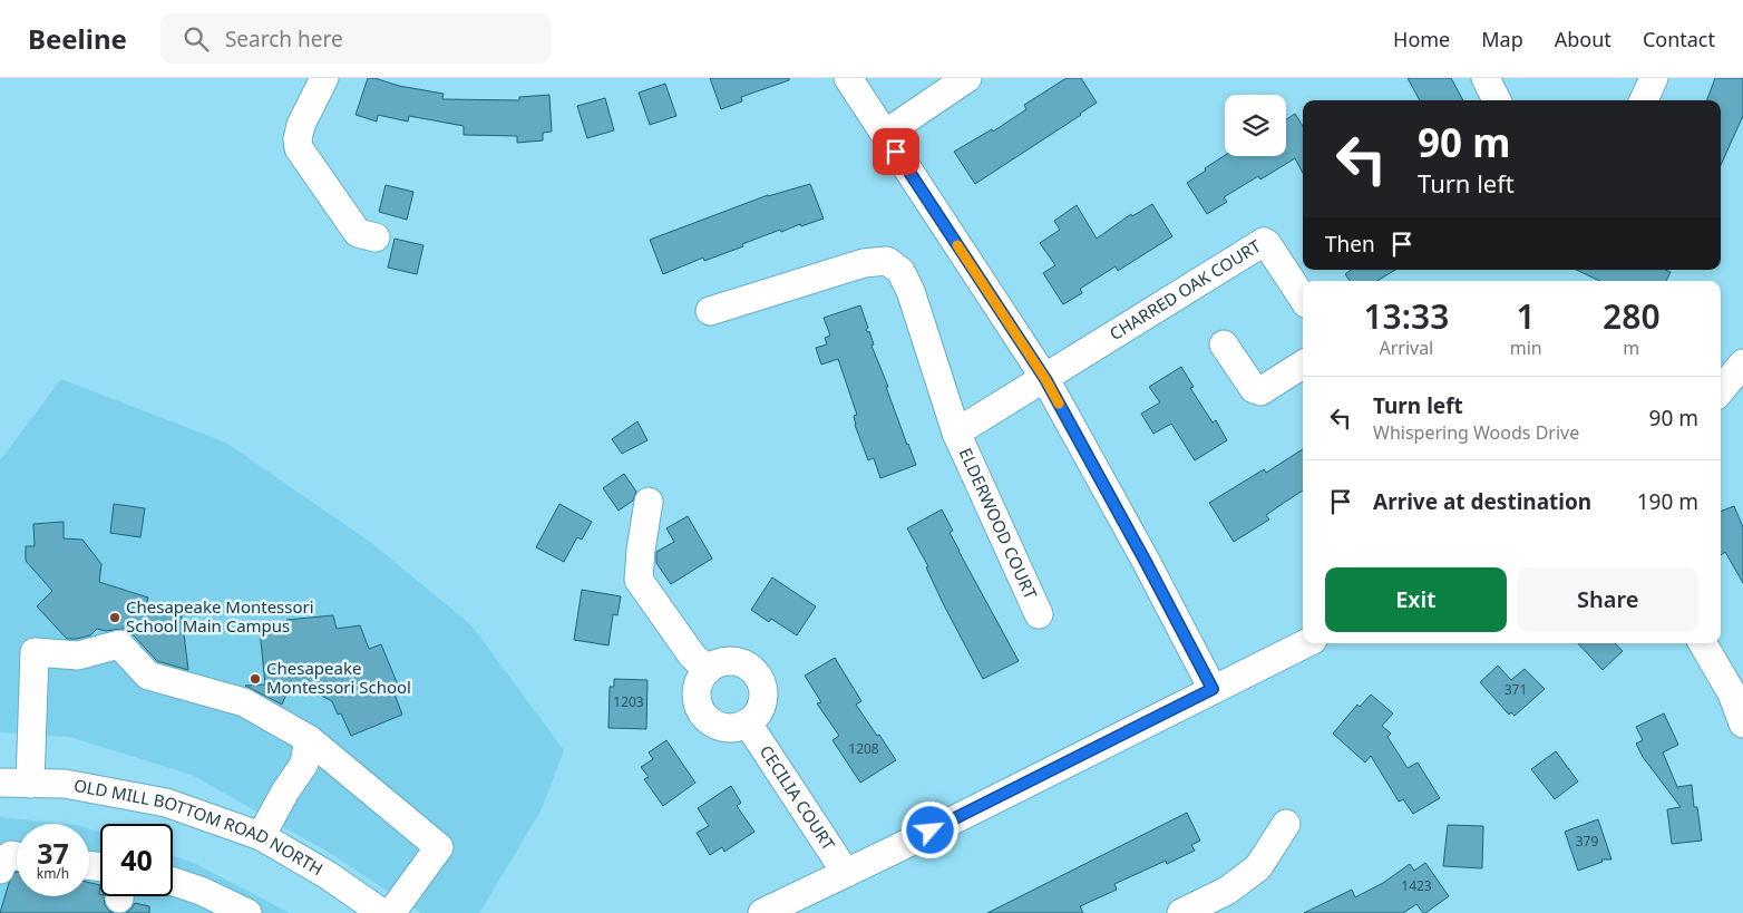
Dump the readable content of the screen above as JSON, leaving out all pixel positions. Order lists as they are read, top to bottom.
{
  "streets": {
    "street": [
      "CHARRED OAK COURT",
      "ELDERWOOD COURT",
      "CECILIA COURT",
      "OLD MILL BOTTOM ROAD NORTH"
    ]
  },
  "crossings": [
    ["CHARRED OAK COURT", "ELDERWOOD COURT"]
  ],
  "places": ["Chesapeake Montessori School Main Campus", "Chesapeake Montessori School"],
  "house_numbers": [
    "371",
    "1203",
    "1208",
    "379",
    "1423"
  ],
  "page": {
    "header": "Beeline",
    "search": "Search here",
    "nav": [
      "Home",
      "Map",
      "About",
      "Contact"
    ],
    "turn": ["90 m", "Turn left"],
    "then": "Then",
    "eta": [
      "13:33",
      "Arrival",
      "1",
      "min",
      "280",
      "m"
    ],
    "list": [
      {
        "name": "Turn left",
        "note": "Whispering Woods Drive",
        "value": "90 m"
      },
      {
        "name": "Arrive at destination",
        "value": "190 m"
      }
    ],
    "buttons": ["Exit", "Share"],
    "speed": "37 km/h",
    "limit": "40"
  }
}
